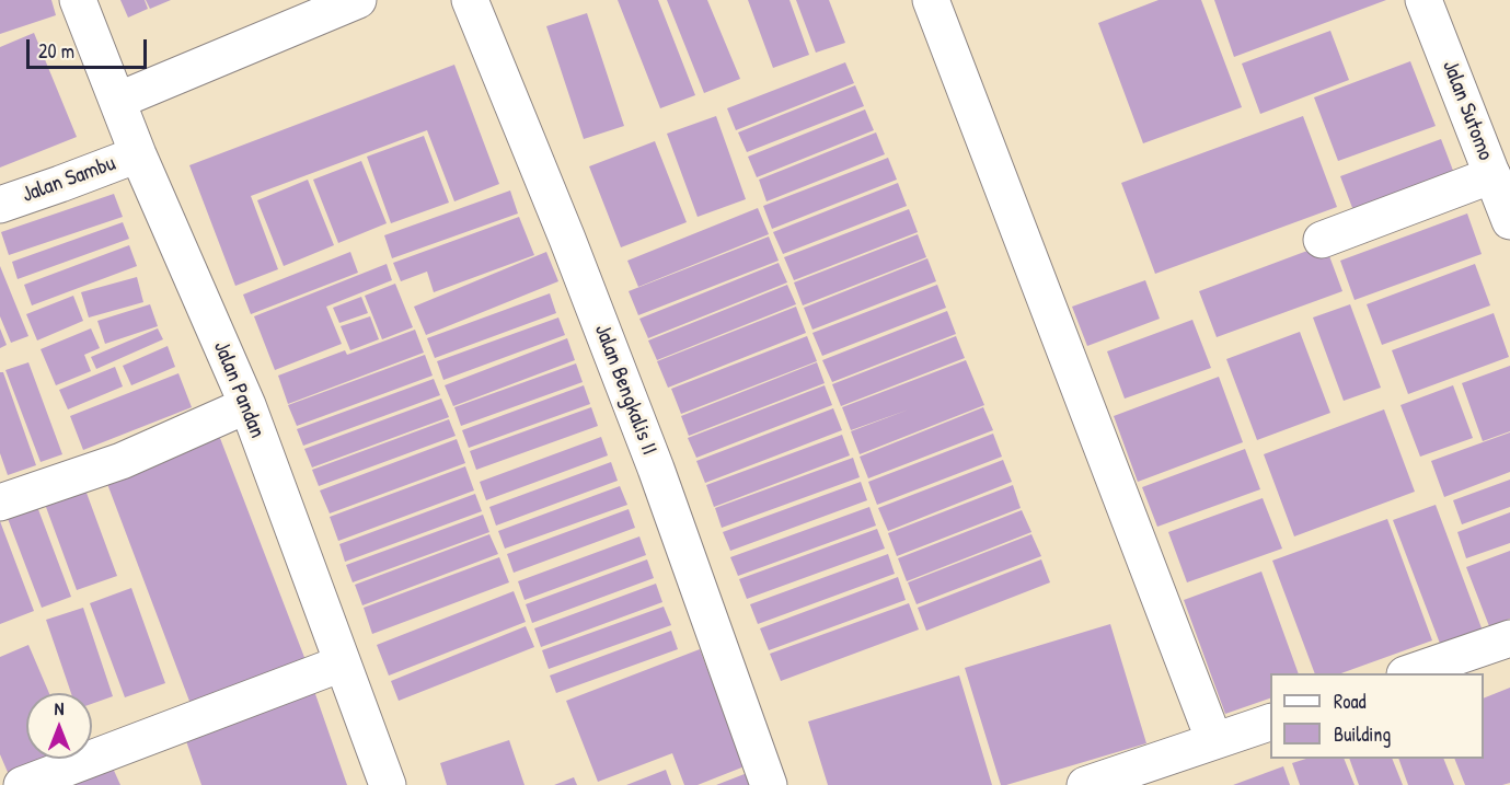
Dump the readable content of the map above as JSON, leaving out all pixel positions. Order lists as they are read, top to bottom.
{
  "streets": {
    "street": [
      "Jalan Sutomo",
      "Jalan Sambu",
      "Jalan Pandan",
      "Jalan Bengkalis II"
    ]
  },
  "crossings": [
    ["Jalan Sambu", "Jalan Pandan"]
  ],
  "legend": ["Road", "Building"],
  "scale_bar": "20 m",
  "north": "top"
}
